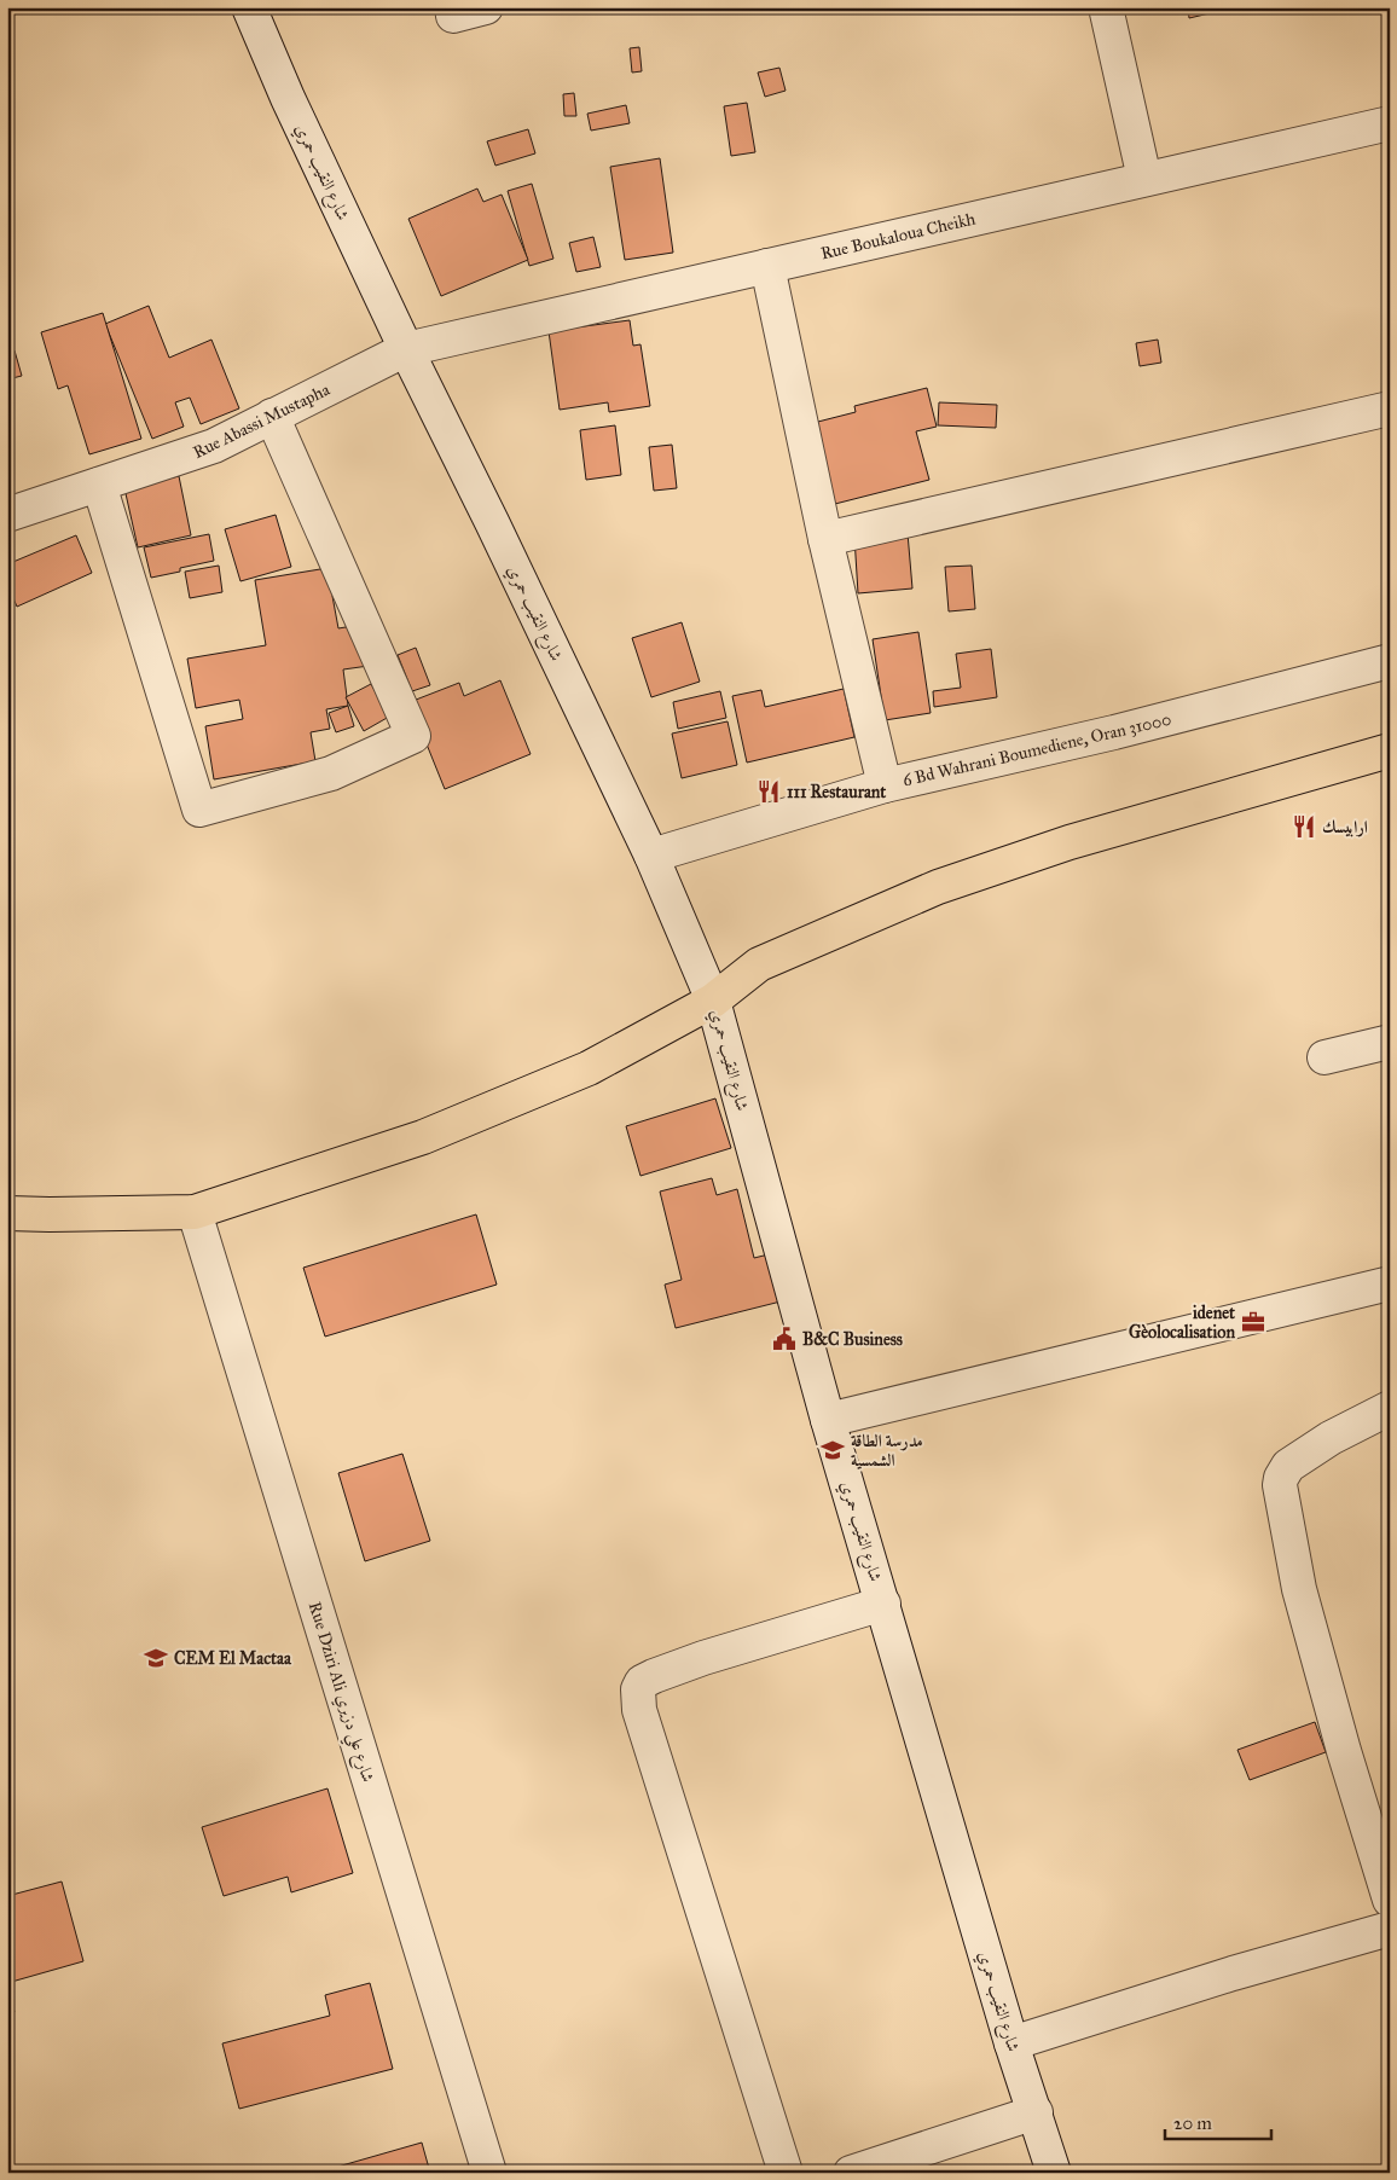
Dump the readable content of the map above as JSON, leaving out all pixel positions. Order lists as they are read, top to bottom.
{
  "streets": {
    "street": [
      "شارع النقيب حمري",
      "Rue Boukaloua Cheikh",
      "Rue Abassi Mustapha",
      "6 Bd Wahrani Boumediene, Oran 31000",
      "Rue Dziri Ali شارع علي دزيري"
    ]
  },
  "crossings": [
    ["شارع النقيب حمري", "Rue Boukaloua Cheikh"],
    ["شارع النقيب حمري", "Rue Abassi Mustapha"],
    ["شارع النقيب حمري", "6 Bd Wahrani Boumediene, Oran 31000"],
    ["Rue Boukaloua Cheikh", "Rue Abassi Mustapha"]
  ],
  "places": {
    "restaurant": ["111 Restaurant", "ارابيسك"],
    "office": ["idenet Gèolocalisation"],
    "public building": ["B&C Business"],
    "school or university": ["مدرسة الطاقة الشمسية", "CEM El Mactaa"]
  },
  "scale_bar": "20 m"
}
